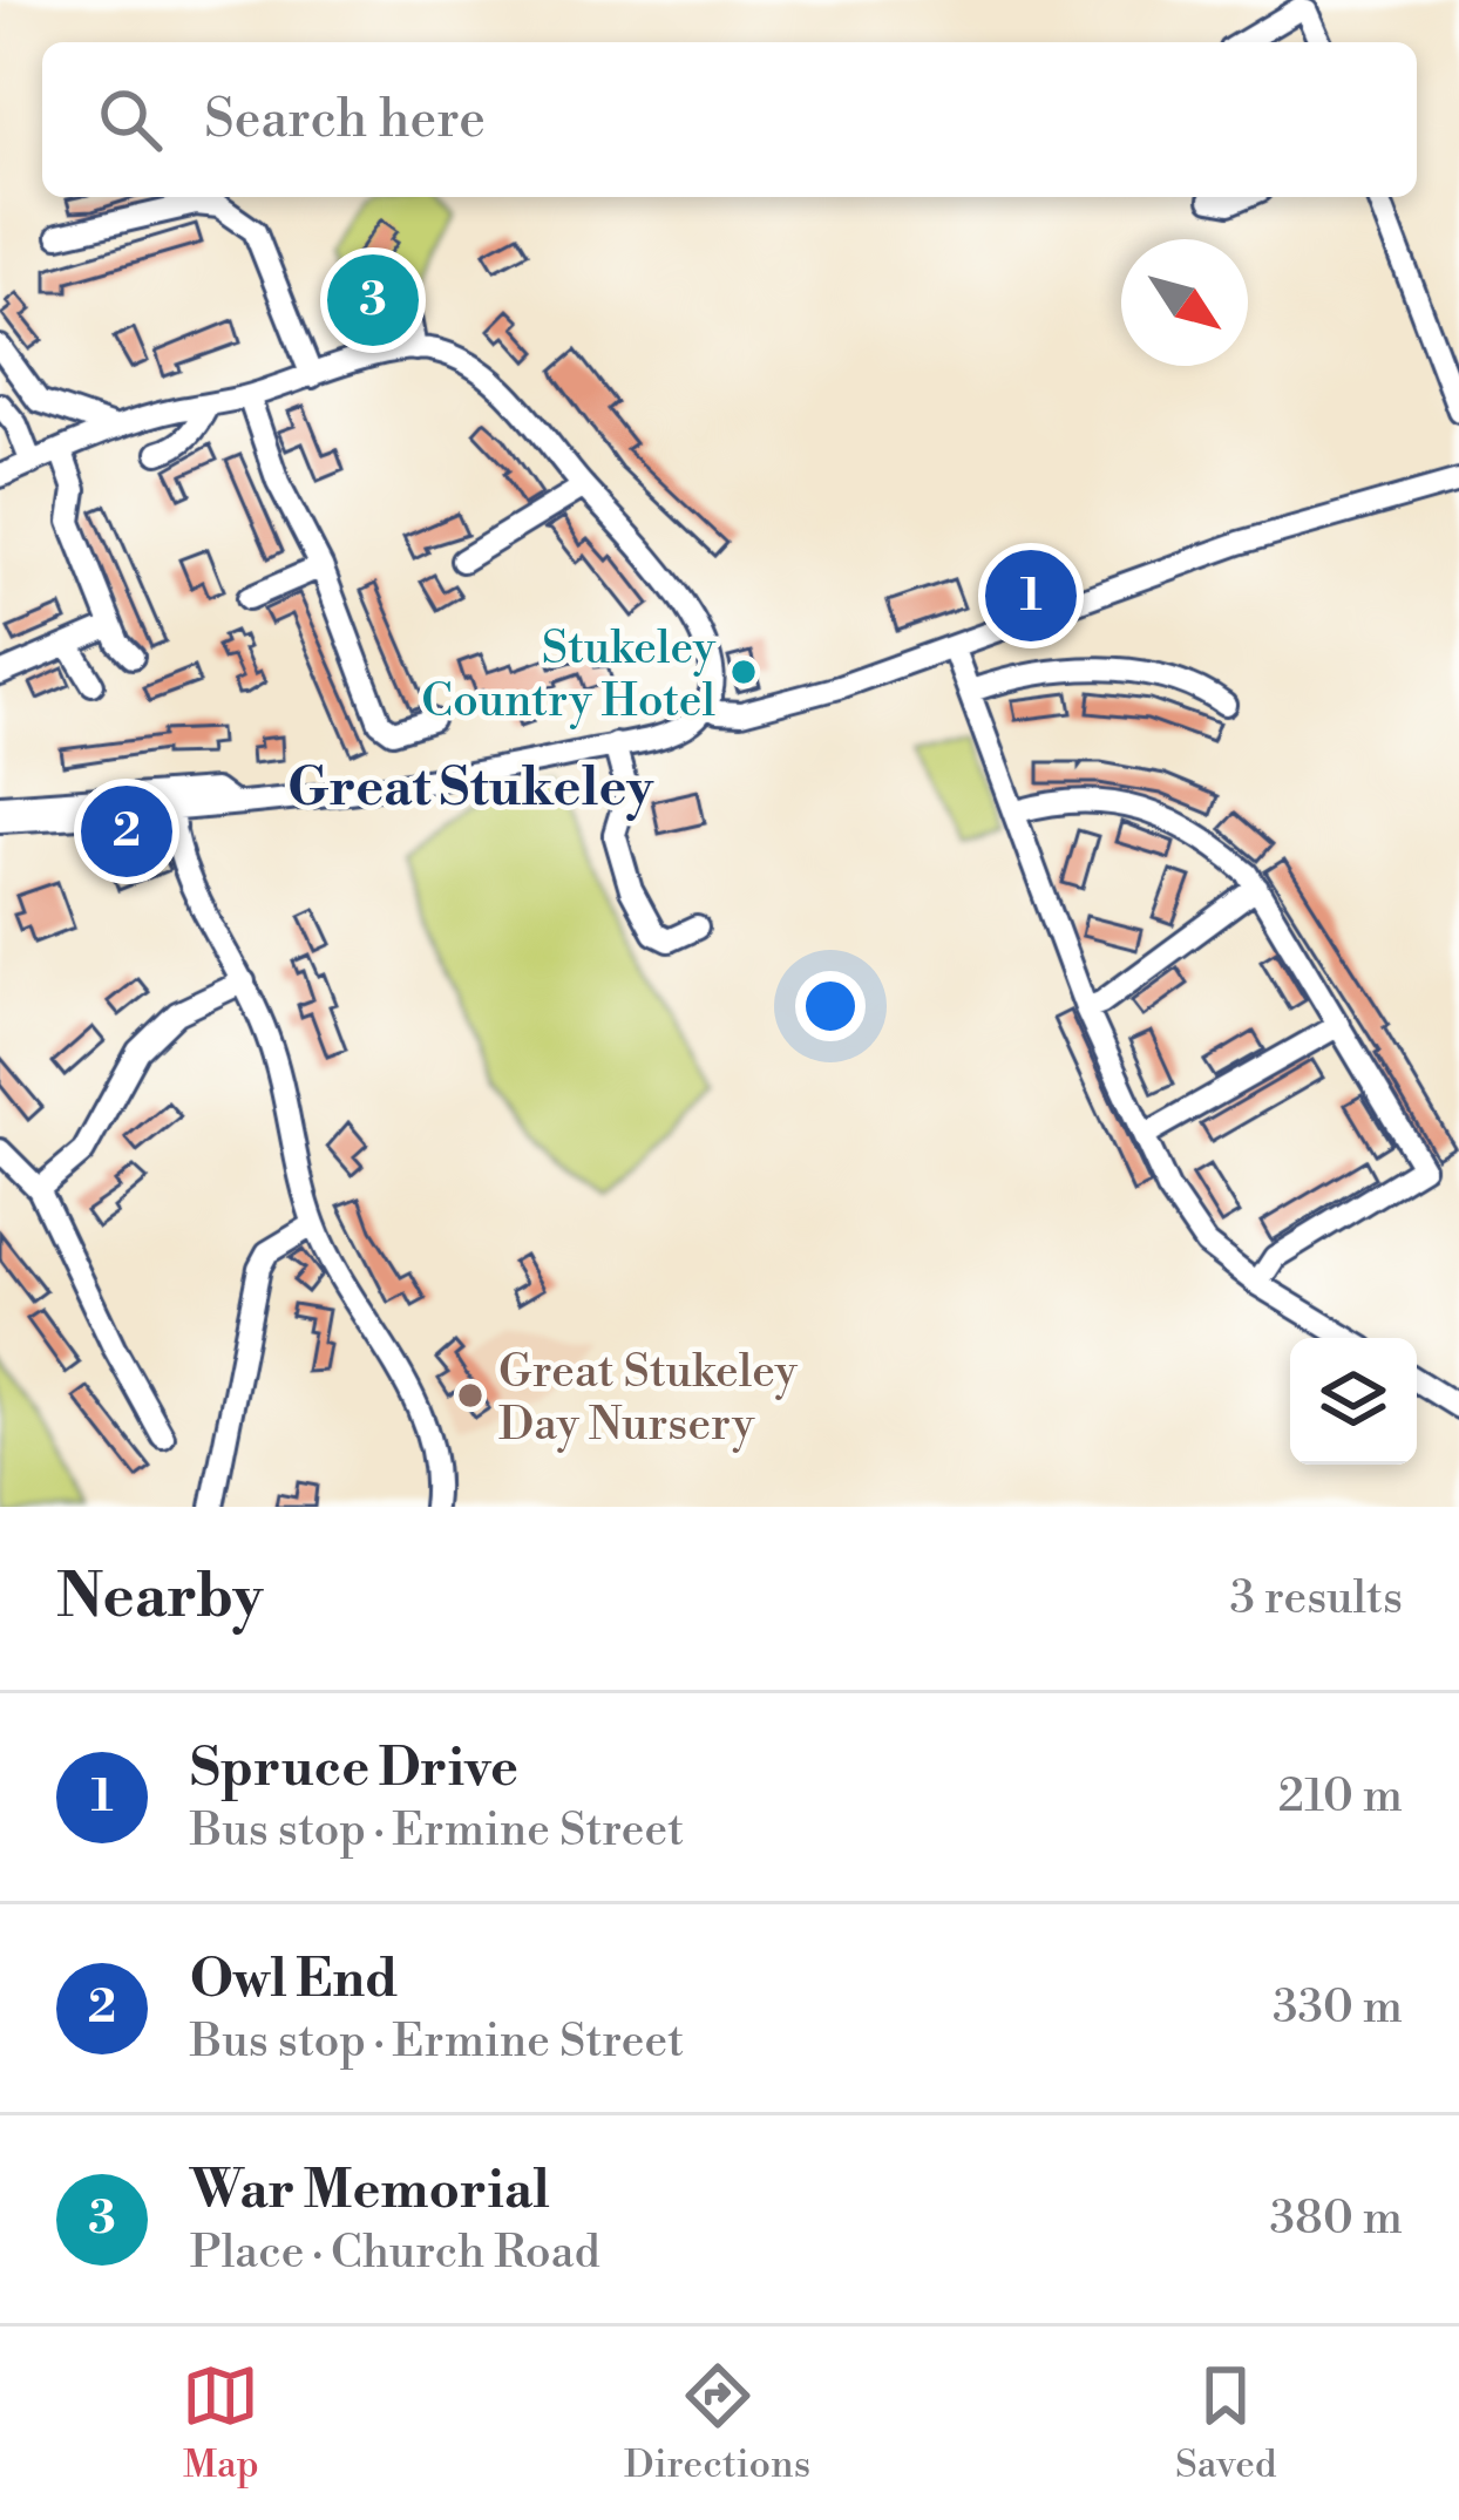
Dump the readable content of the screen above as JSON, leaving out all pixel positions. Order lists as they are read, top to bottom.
{
  "districts": ["Great Stukeley"],
  "places": ["Stukeley Country Hotel", "Great Stukeley Day Nursery"],
  "north": "bottom right",
  "page": {
    "search": "Search here",
    "pins": ["3", "1", "2"],
    "heading": ["Nearby", "3 results"],
    "list": [
      {
        "mark": "1",
        "name": "Spruce Drive",
        "note": "Bus stop · Ermine Street",
        "value": "210 m"
      },
      {
        "mark": "2",
        "name": "Owl End",
        "note": "Bus stop · Ermine Street",
        "value": "330 m"
      },
      {
        "mark": "3",
        "name": "War Memorial",
        "note": "Place · Church Road",
        "value": "380 m"
      }
    ],
    "nav": ["Map", "Directions", "Saved"]
  }
}
